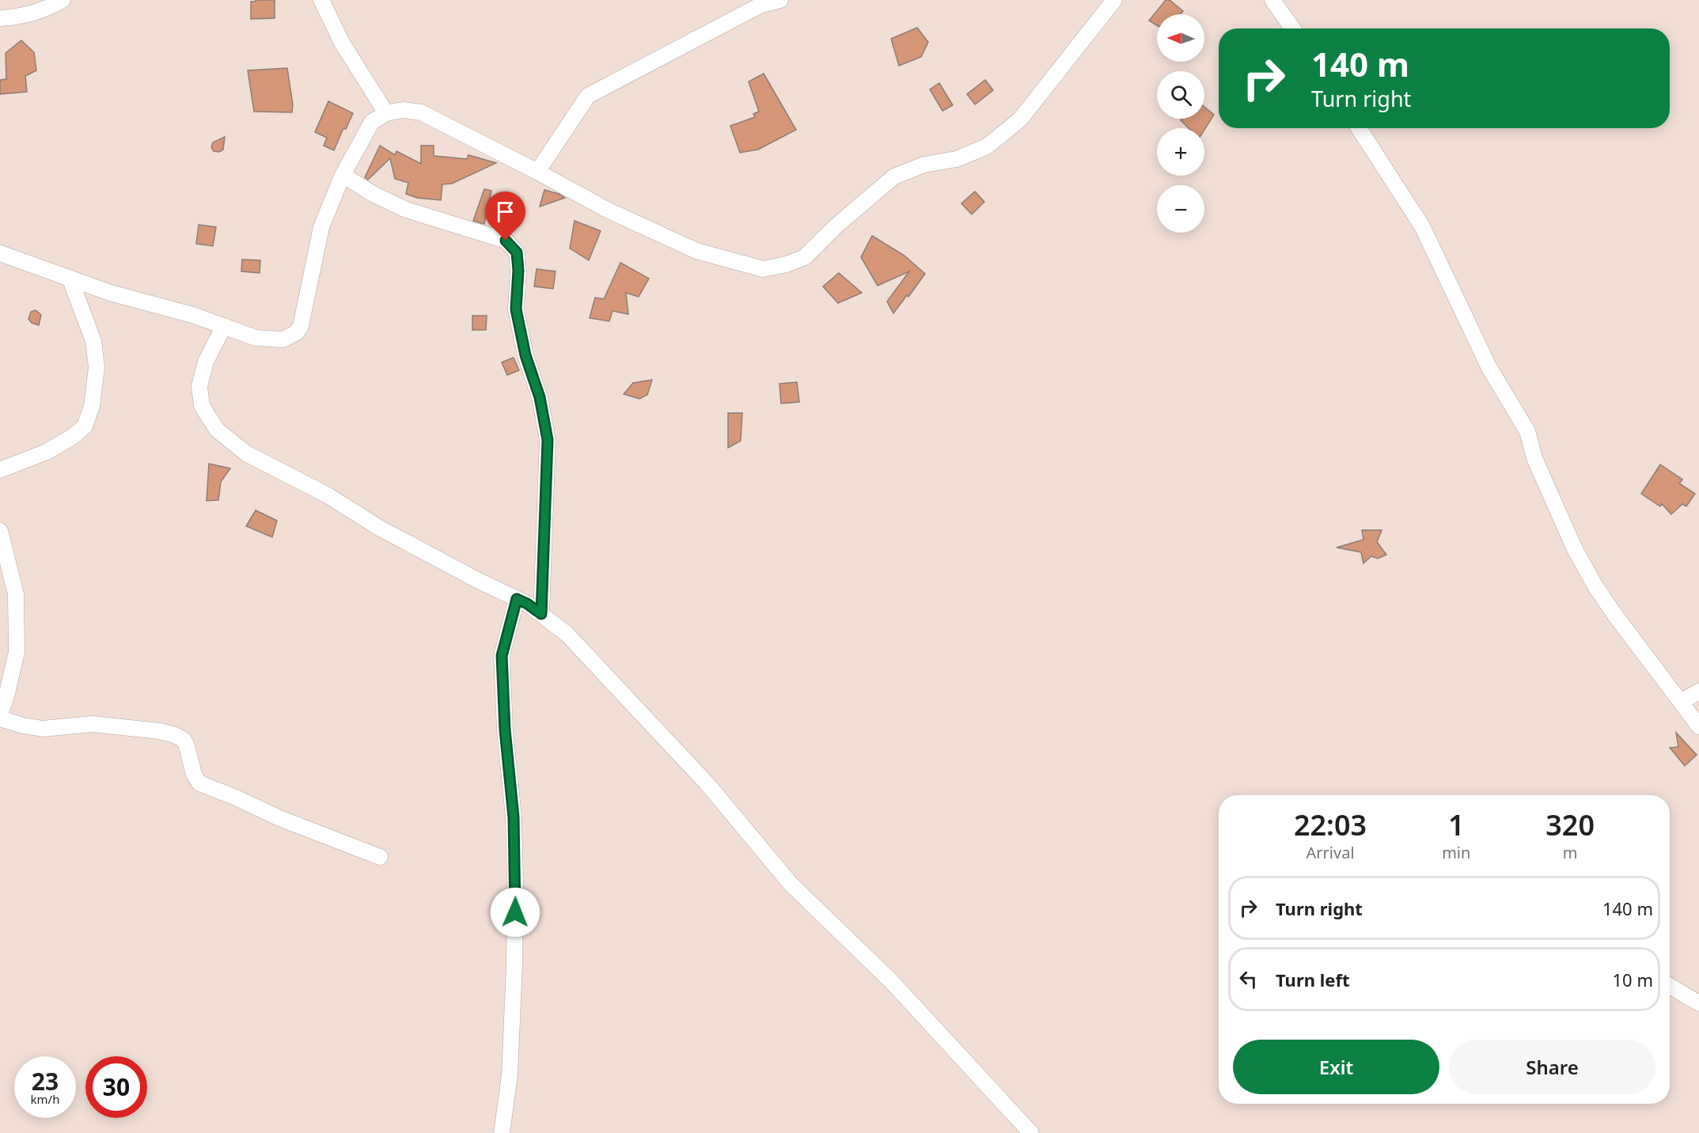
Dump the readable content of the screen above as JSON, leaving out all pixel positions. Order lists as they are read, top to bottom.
{
  "north": "left",
  "page": {
    "map_buttons": ["+", "−"],
    "turn": ["140 m", "Turn right"],
    "eta": [
      "22:03",
      "Arrival",
      "1",
      "min",
      "320",
      "m"
    ],
    "list": [
      {
        "name": "Turn right",
        "value": "140 m"
      },
      {
        "name": "Turn left",
        "value": "10 m"
      }
    ],
    "buttons": ["Exit", "Share"],
    "speed": "23 km/h",
    "limit": "30"
  }
}
